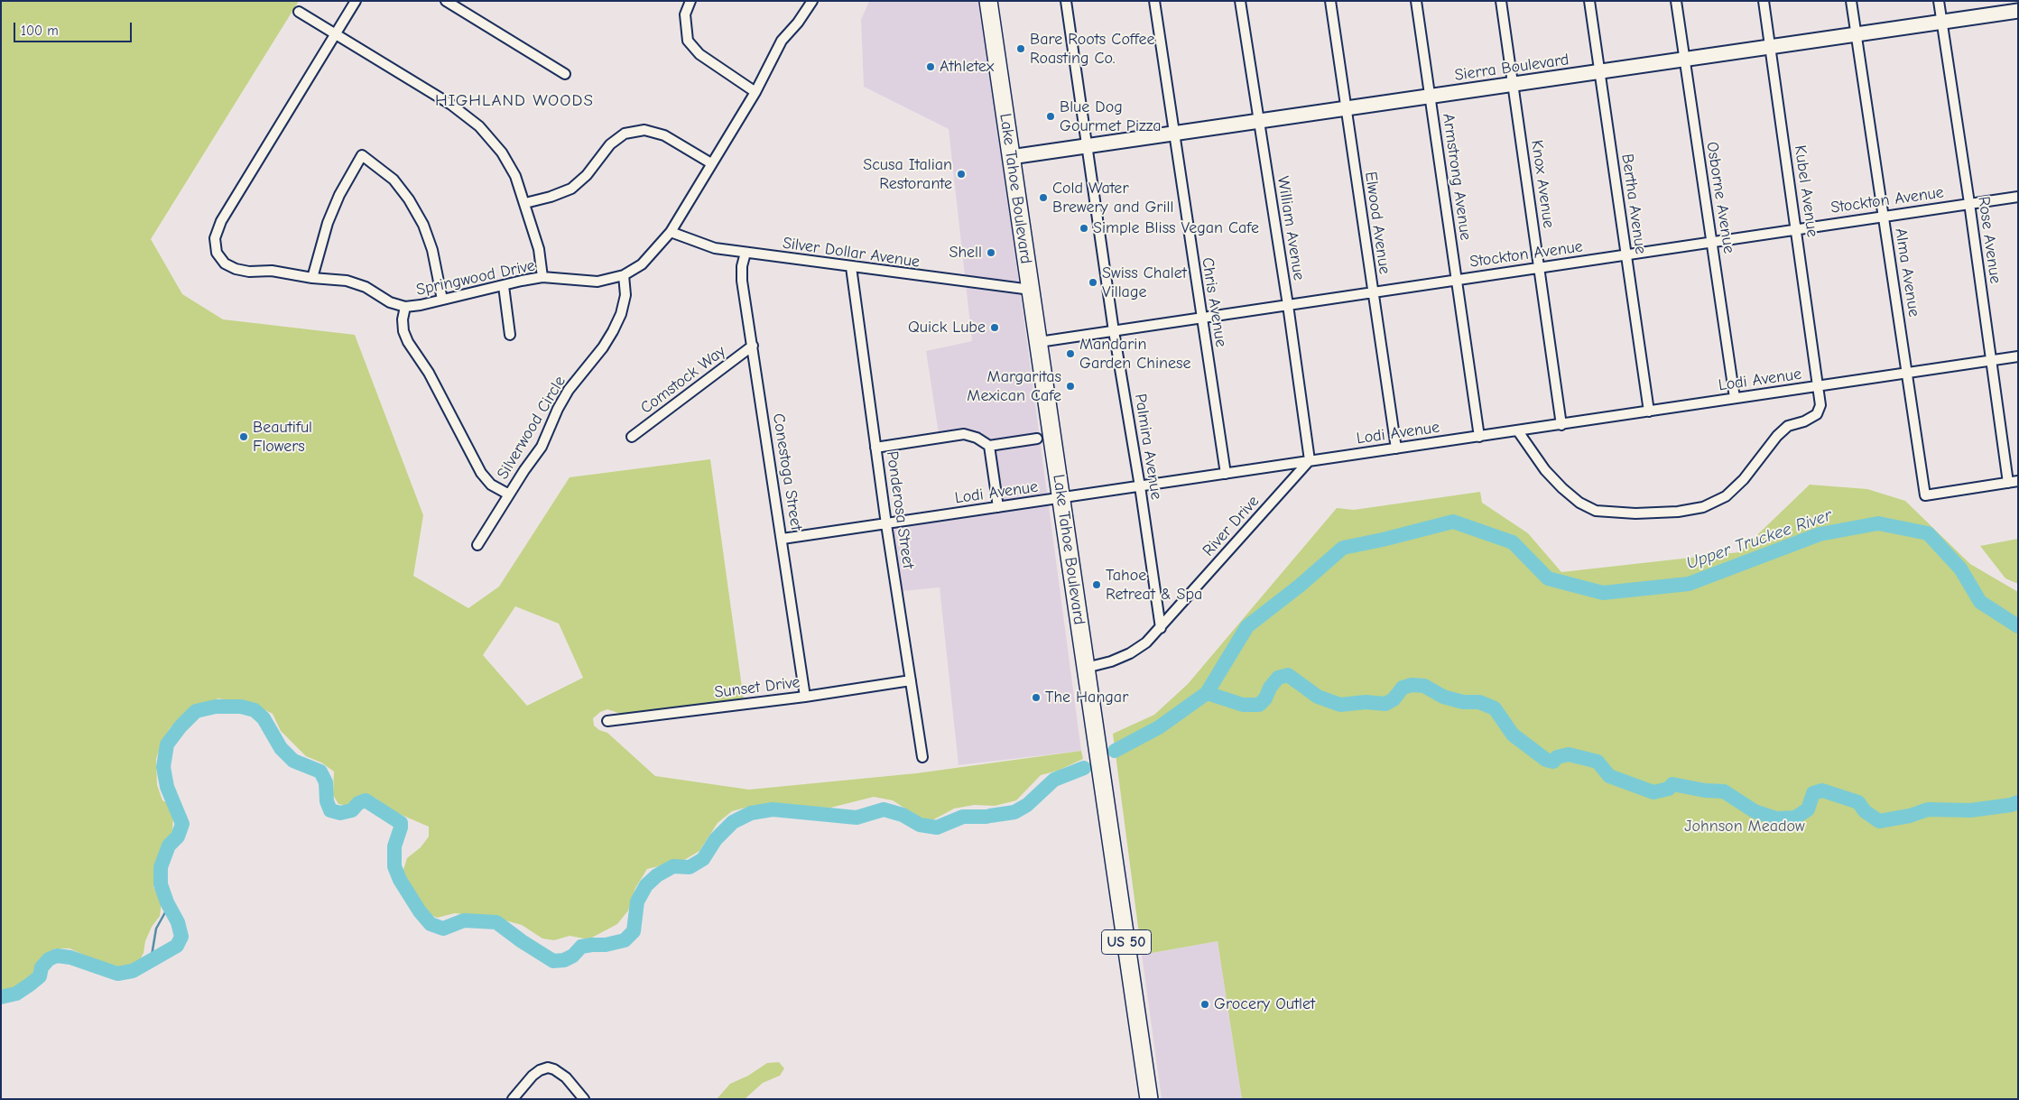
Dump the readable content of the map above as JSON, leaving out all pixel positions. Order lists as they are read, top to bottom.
{
  "streets": {
    "highway": ["Lake Tahoe Boulevard", "US 50"],
    "street": [
      "Sierra Boulevard",
      "Armstrong Avenue",
      "Knox Avenue",
      "Kubel Avenue",
      "Osborne Avenue",
      "Stockton Avenue",
      "Bertha Avenue",
      "Elwood Avenue",
      "William Avenue",
      "Rose Avenue",
      "Silver Dollar Avenue",
      "Alma Avenue",
      "Springwood Drive",
      "Chris Avenue",
      "Comstock Way",
      "Lodi Avenue",
      "Silverwood Circle",
      "Palmira Avenue",
      "Conestoga Street",
      "Ponderosa Street",
      "River Drive",
      "Sunset Drive"
    ]
  },
  "crossings": [
    ["Sierra Boulevard", "Armstrong Avenue"],
    ["Sierra Boulevard", "Knox Avenue"],
    ["Sierra Boulevard", "Lake Tahoe Boulevard"],
    ["Sierra Boulevard", "Kubel Avenue"],
    ["Sierra Boulevard", "Osborne Avenue"],
    ["Sierra Boulevard", "Bertha Avenue"],
    ["Sierra Boulevard", "Elwood Avenue"],
    ["Sierra Boulevard", "William Avenue"],
    ["Sierra Boulevard", "Rose Avenue"],
    ["Sierra Boulevard", "Alma Avenue"],
    ["Sierra Boulevard", "Chris Avenue"],
    ["Sierra Boulevard", "Palmira Avenue"],
    ["Armstrong Avenue", "Stockton Avenue"],
    ["Armstrong Avenue", "Lodi Avenue"],
    ["Knox Avenue", "Stockton Avenue"],
    ["Knox Avenue", "Lodi Avenue"],
    ["Lake Tahoe Boulevard", "Stockton Avenue"],
    ["Lake Tahoe Boulevard", "Silver Dollar Avenue"],
    ["Lake Tahoe Boulevard", "Lodi Avenue"],
    ["Lake Tahoe Boulevard", "River Drive"],
    ["Kubel Avenue", "Stockton Avenue"],
    ["Kubel Avenue", "Lodi Avenue"],
    ["Osborne Avenue", "Stockton Avenue"],
    ["Osborne Avenue", "Lodi Avenue"],
    ["Stockton Avenue", "Bertha Avenue"],
    ["Stockton Avenue", "Elwood Avenue"],
    ["Stockton Avenue", "William Avenue"],
    ["Stockton Avenue", "Rose Avenue"],
    ["Stockton Avenue", "Alma Avenue"],
    ["Stockton Avenue", "Chris Avenue"],
    ["Stockton Avenue", "Palmira Avenue"],
    ["Bertha Avenue", "Lodi Avenue"],
    ["Elwood Avenue", "Lodi Avenue"],
    ["William Avenue", "Lodi Avenue"],
    ["William Avenue", "River Drive"],
    ["Rose Avenue", "Alma Avenue"],
    ["Rose Avenue", "Lodi Avenue"],
    ["Silver Dollar Avenue", "Springwood Drive"],
    ["Silver Dollar Avenue", "Conestoga Street"],
    ["Silver Dollar Avenue", "Ponderosa Street"],
    ["Alma Avenue", "Lodi Avenue"],
    ["Springwood Drive", "Silverwood Circle"],
    ["Chris Avenue", "Lodi Avenue"],
    ["Comstock Way", "Conestoga Street"],
    ["Lodi Avenue", "Palmira Avenue"],
    ["Lodi Avenue", "Conestoga Street"],
    ["Lodi Avenue", "Ponderosa Street"],
    ["Lodi Avenue", "River Drive"],
    ["Palmira Avenue", "River Drive"],
    ["Conestoga Street", "Sunset Drive"],
    ["Ponderosa Street", "Sunset Drive"]
  ],
  "districts": ["HIGHLAND WOODS"],
  "water": ["Upper Truckee River"],
  "parks": ["Johnson Meadow"],
  "places": [
    "Bare Roots Coffee Roasting Co.",
    "Athletex",
    "Blue Dog Gourmet Pizza",
    "Scusa Italian Restorante",
    "Cold Water Brewery and Grill",
    "Simple Bliss Vegan Cafe",
    "Shell",
    "Swiss Chalet Village",
    "Quick Lube",
    "Mandarin Garden Chinese",
    "Margaritas Mexican Cafe",
    "Beautiful Flowers",
    "Tahoe Retreat & Spa",
    "The Hangar",
    "Grocery Outlet"
  ],
  "scale_bar": "100 m"
}
